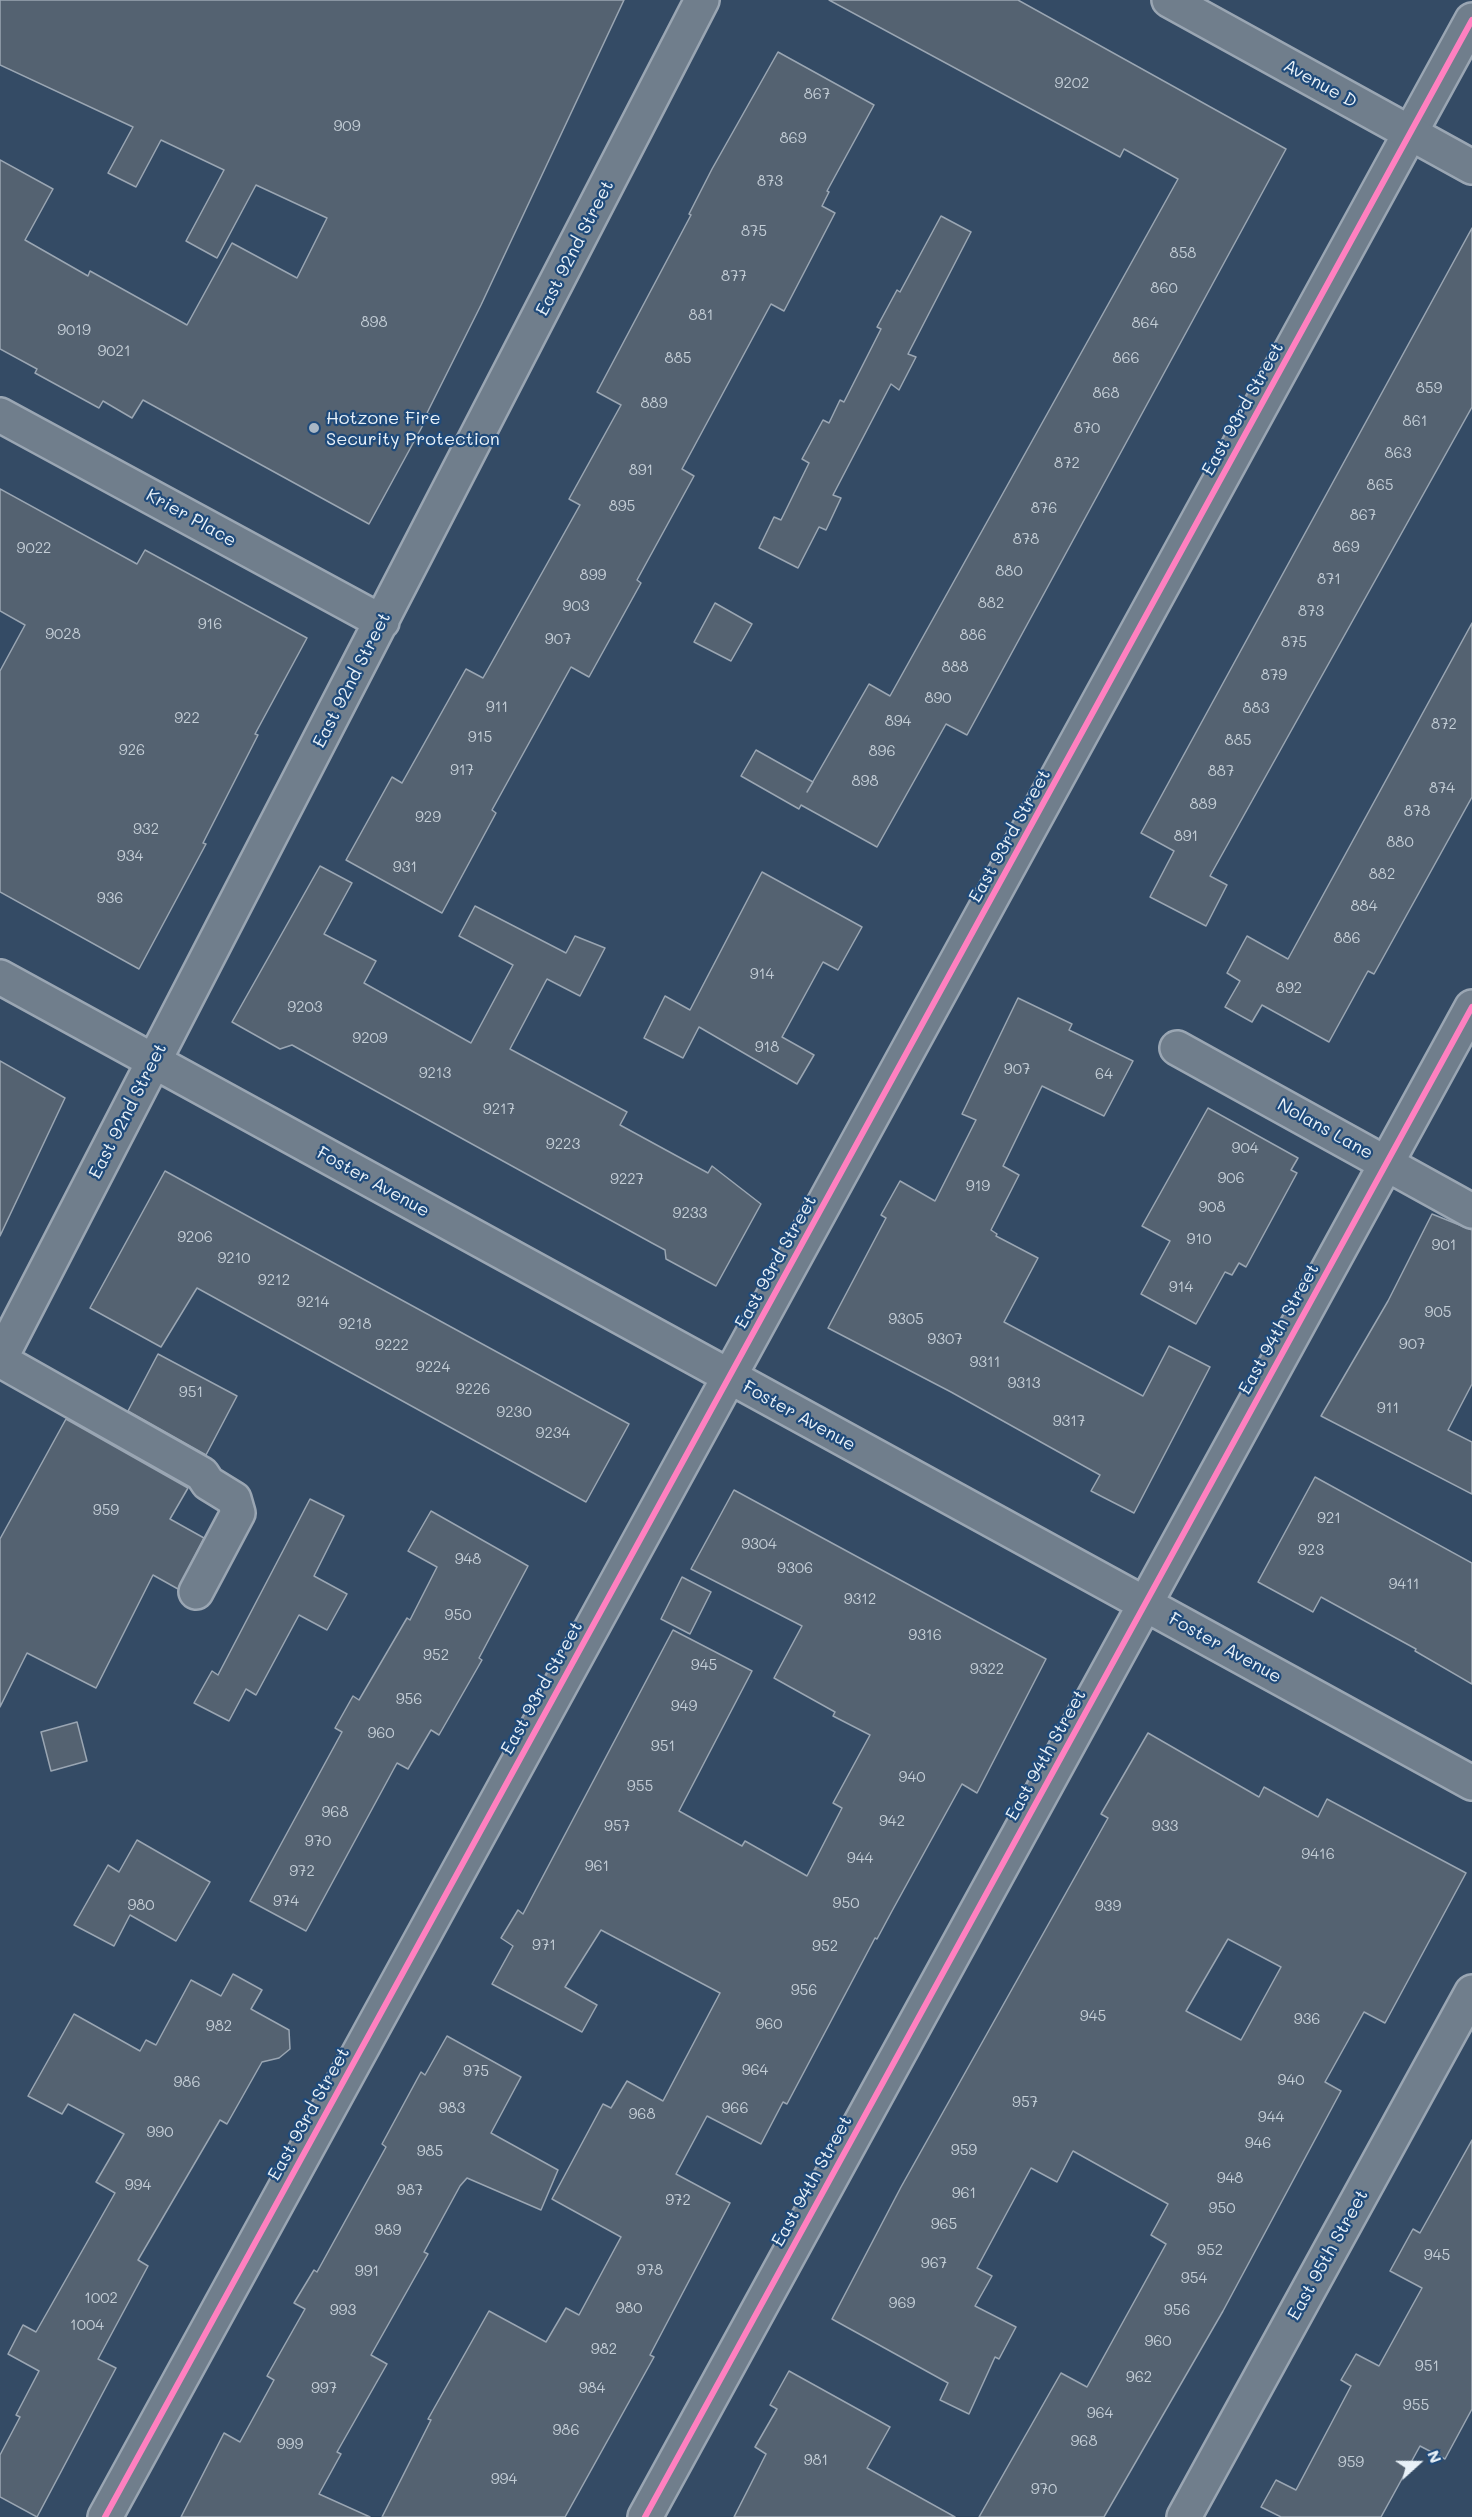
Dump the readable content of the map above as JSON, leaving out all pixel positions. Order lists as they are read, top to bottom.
{
  "streets": {
    "street": [
      "Avenue D",
      "East 92nd Street",
      "East 93rd Street",
      "Krier Place",
      "Nolans Lane",
      "Foster Avenue",
      "East 94th Street",
      "East 95th Street"
    ]
  },
  "crossings": [
    ["Avenue D", "East 93rd Street"],
    ["East 92nd Street", "Krier Place"],
    ["East 92nd Street", "Foster Avenue"],
    ["East 93rd Street", "Foster Avenue"],
    ["Nolans Lane", "East 94th Street"],
    ["Foster Avenue", "East 94th Street"]
  ],
  "places": ["Hotzone Fire Security Protection"],
  "house_numbers": [
    "9202",
    "867",
    "909",
    "869",
    "873",
    "875",
    "858",
    "877",
    "860",
    "881",
    "898",
    "864",
    "9019",
    "9021",
    "885",
    "866",
    "859",
    "868",
    "889",
    "861",
    "870",
    "863",
    "872",
    "891",
    "865",
    "895",
    "876",
    "867",
    "878",
    "869",
    "9022",
    "880",
    "899",
    "871",
    "882",
    "903",
    "873",
    "916",
    "9028",
    "886",
    "907",
    "875",
    "888",
    "879",
    "890",
    "911",
    "883",
    "922",
    "894",
    "872",
    "915",
    "885",
    "926",
    "896",
    "917",
    "887",
    "898",
    "874",
    "889",
    "878",
    "929",
    "932",
    "891",
    "880",
    "934",
    "931",
    "882",
    "936",
    "884",
    "886",
    "914",
    "892",
    "9203",
    "9209",
    "918",
    "907",
    "9213",
    "64",
    "9217",
    "9223",
    "904",
    "906",
    "9227",
    "919",
    "908",
    "9233",
    "9206",
    "910",
    "901",
    "9210",
    "9212",
    "914",
    "9214",
    "905",
    "9305",
    "9218",
    "9307",
    "907",
    "9222",
    "9311",
    "9224",
    "9313",
    "9226",
    "951",
    "911",
    "9230",
    "9317",
    "9234",
    "959",
    "921",
    "9304",
    "923",
    "948",
    "9306",
    "9411",
    "9312",
    "950",
    "9316",
    "952",
    "945",
    "9322",
    "956",
    "949",
    "960",
    "951",
    "940",
    "955",
    "968",
    "942",
    "957",
    "933",
    "970",
    "9416",
    "944",
    "961",
    "972",
    "974",
    "950",
    "980",
    "939",
    "971",
    "952",
    "956",
    "945",
    "936",
    "960",
    "982",
    "964",
    "975",
    "940",
    "986",
    "957",
    "983",
    "966",
    "968",
    "944",
    "990",
    "946",
    "959",
    "985",
    "948",
    "994",
    "987",
    "961",
    "972",
    "950",
    "965",
    "989",
    "952",
    "945",
    "967",
    "978",
    "991",
    "954",
    "1002",
    "969",
    "980",
    "993",
    "956",
    "1004",
    "960",
    "982",
    "951",
    "962",
    "997",
    "984",
    "955",
    "964",
    "986",
    "968",
    "999",
    "981",
    "959",
    "994",
    "970"
  ],
  "north": "right"
}
